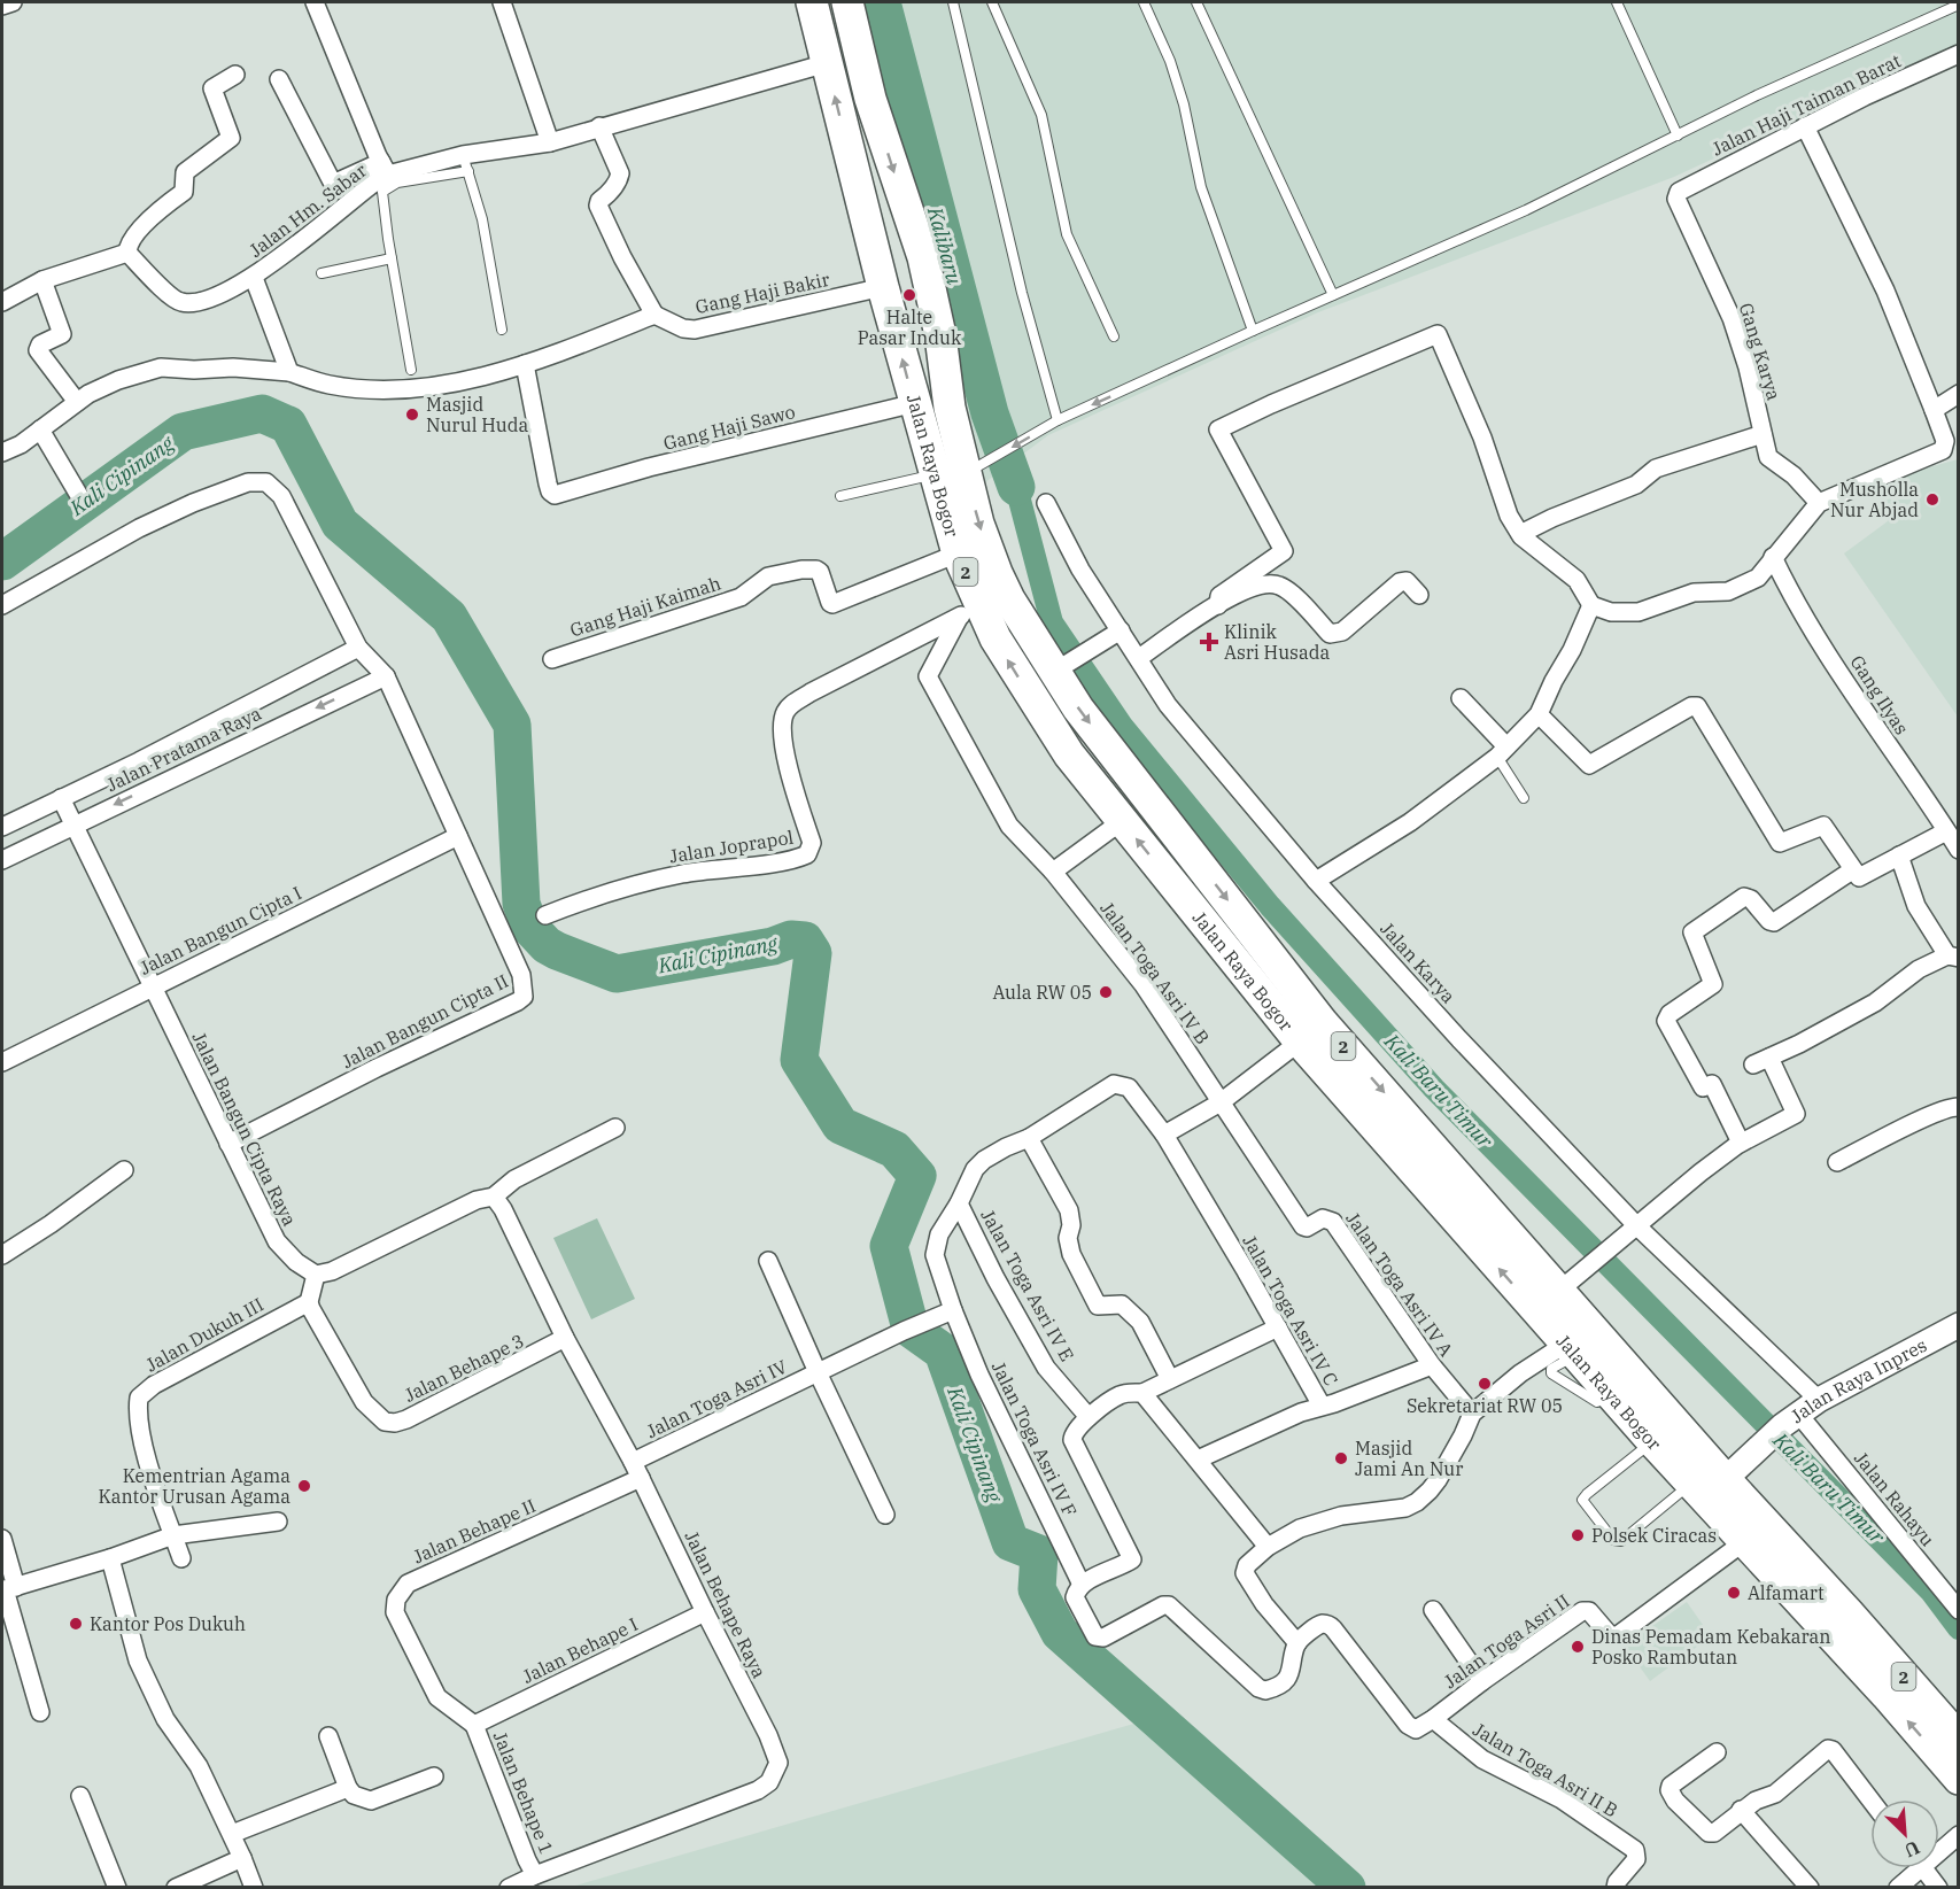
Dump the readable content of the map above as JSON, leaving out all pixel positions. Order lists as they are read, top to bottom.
{
  "streets": {
    "highway": ["Jalan Raya Bogor", "2"],
    "street": [
      "Jalan Haji Taiman Barat",
      "Jalan Hm. Sabar",
      "Gang Haji Bakir",
      "Gang Karya",
      "Gang Haji Sawo",
      "Gang Haji Kaimah",
      "Gang Ilyas",
      "Jalan Pratama Raya",
      "Jalan Joprapol",
      "Jalan Bangun Cipta I",
      "Jalan Karya",
      "Jalan Toga Asri IV B",
      "Jalan Bangun Cipta II",
      "Jalan Bangun Cipta Raya",
      "Jalan Toga Asri IV A",
      "Jalan Toga Asri IV E",
      "Jalan Toga Asri IV C",
      "Jalan Dukuh III",
      "Jalan Behape 3",
      "Jalan Raya Inpres",
      "Jalan Toga Asri IV",
      "Jalan Toga Asri IV F",
      "Jalan Rahayu",
      "Jalan Behape II",
      "Jalan Behape Raya",
      "Jalan Toga Asri II",
      "Jalan Behape I",
      "Jalan Toga Asri II B",
      "Jalan Behape 1"
    ]
  },
  "crossings": [
    ["Jalan Haji Taiman Barat", "Gang Karya"],
    ["Jalan Hm. Sabar", "Jalan Raya Bogor"],
    ["Gang Haji Bakir", "Jalan Raya Bogor"],
    ["Gang Haji Sawo", "Jalan Raya Bogor"],
    ["Jalan Raya Bogor", "Gang Haji Kaimah"],
    ["Jalan Raya Bogor", "Jalan Joprapol"],
    ["Jalan Raya Bogor", "Jalan Toga Asri IV B"],
    ["Jalan Raya Bogor", "Jalan Raya Inpres"],
    ["Jalan Raya Bogor", "Jalan Toga Asri II"],
    ["Jalan Pratama Raya", "Jalan Bangun Cipta Raya"],
    ["Jalan Joprapol", "Jalan Toga Asri IV B"],
    ["Jalan Bangun Cipta I", "Jalan Bangun Cipta II"],
    ["Jalan Bangun Cipta I", "Jalan Bangun Cipta Raya"],
    ["Jalan Karya", "Jalan Raya Inpres"],
    ["Jalan Toga Asri IV B", "Jalan Toga Asri IV A"],
    ["Jalan Bangun Cipta II", "Jalan Bangun Cipta Raya"],
    ["Jalan Toga Asri IV A", "Jalan Toga Asri IV C"],
    ["Jalan Dukuh III", "Jalan Behape 3"],
    ["Jalan Behape 3", "Jalan Behape Raya"],
    ["Jalan Raya Inpres", "Jalan Rahayu"],
    ["Jalan Toga Asri IV", "Jalan Toga Asri IV F"],
    ["Jalan Toga Asri IV", "Jalan Behape Raya"],
    ["Jalan Behape II", "Jalan Behape Raya"],
    ["Jalan Behape II", "Jalan Behape I"],
    ["Jalan Behape II", "Jalan Behape 1"],
    ["Jalan Behape Raya", "Jalan Behape I"],
    ["Jalan Behape Raya", "Jalan Behape 1"],
    ["Jalan Toga Asri II", "Jalan Toga Asri II B"],
    ["Jalan Behape I", "Jalan Behape 1"]
  ],
  "water": ["Kalibaru", "Kali Cipinang", "Kali Baru Timur"],
  "places": {
    "other": [
      "Halte Pasar Induk",
      "Masjid Nurul Huda",
      "Musholla Nur Abjad",
      "Aula RW 05",
      "Sekretariat RW 05",
      "Masjid Jami An Nur",
      "Kementrian Agama Kantor Urusan Agama",
      "Polsek Ciracas",
      "Alfamart",
      "Kantor Pos Dukuh",
      "Dinas Pemadam Kebakaran Posko Rambutan"
    ],
    "health": ["Klinik Asri Husada"]
  },
  "north": "bottom right"
}
